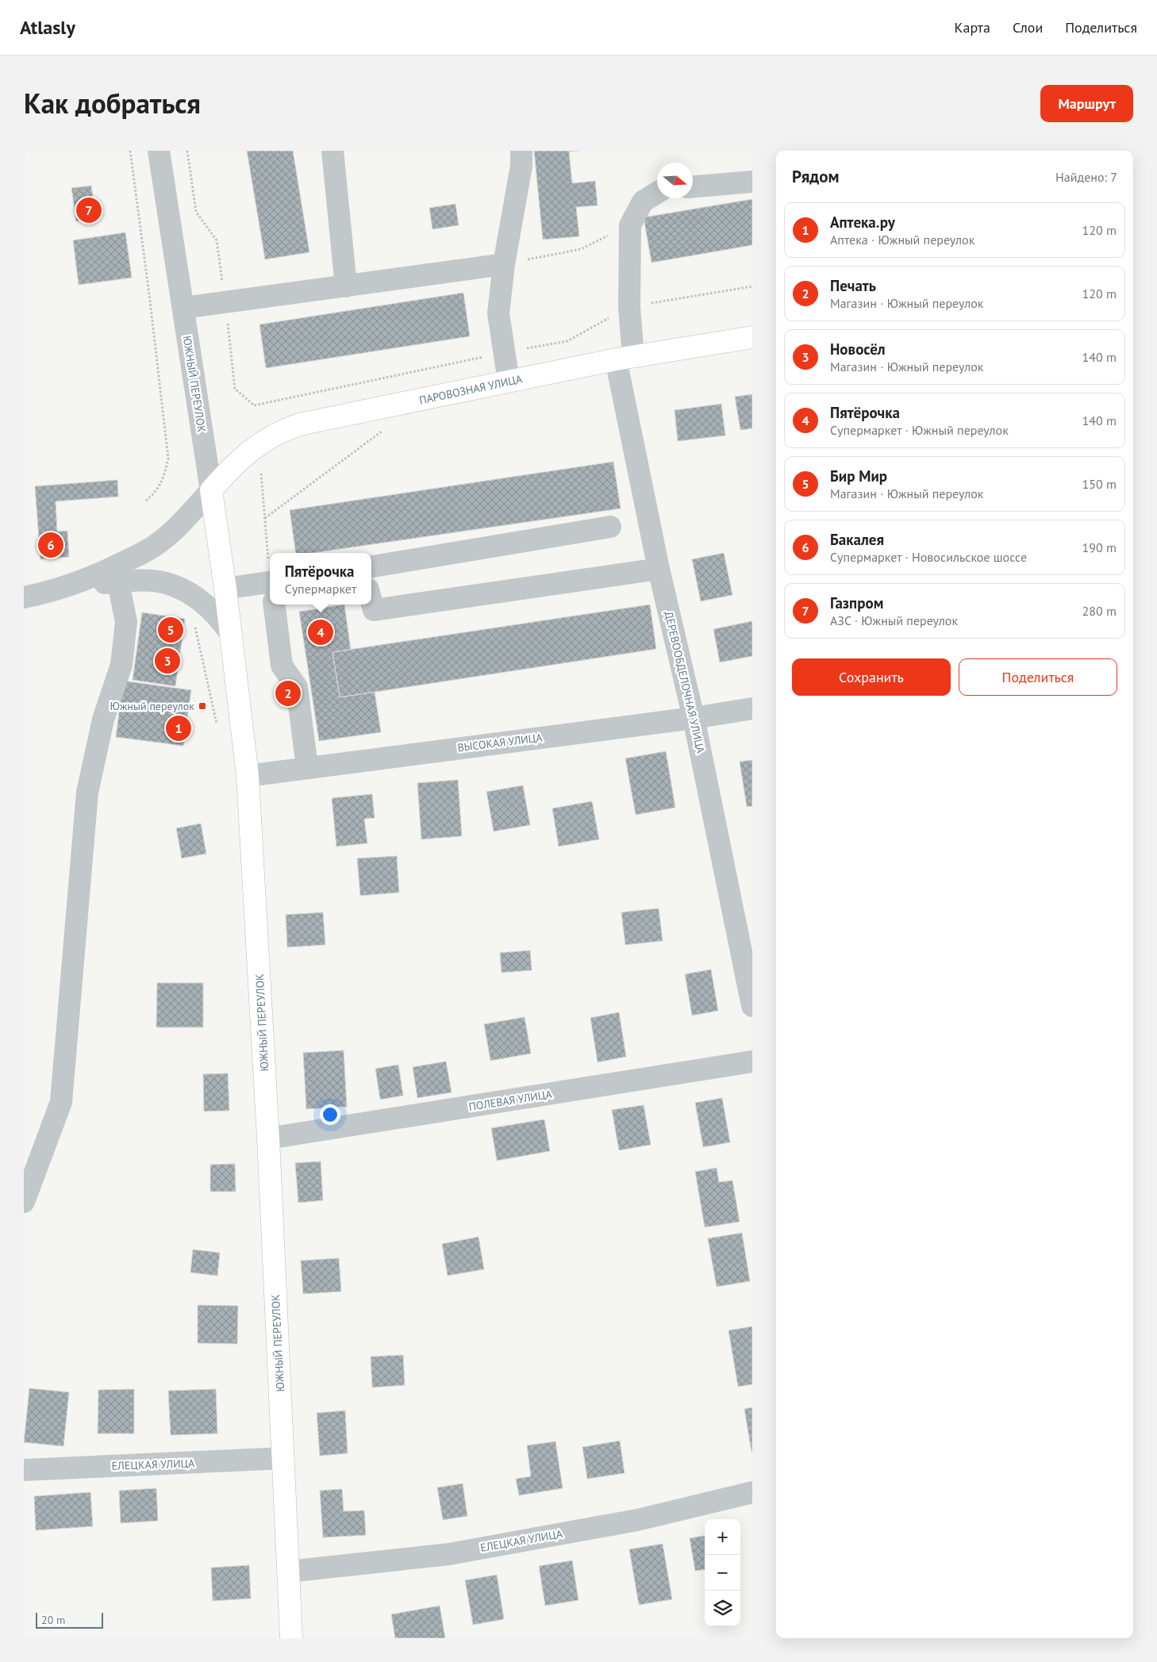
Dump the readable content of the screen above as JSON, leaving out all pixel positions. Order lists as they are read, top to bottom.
{
  "streets": {
    "main road": ["ЮЖНЫЙ ПЕРЕУЛОК", "ПАРОВОЗНАЯ УЛИЦА"],
    "street": [
      "ДЕРЕВООБДЕЛОЧНАЯ УЛИЦА",
      "ВЫСОКАЯ УЛИЦА",
      "ПОЛЕВАЯ УЛИЦА",
      "ЕЛЕЦКАЯ УЛИЦА"
    ]
  },
  "crossings": [
    ["ЮЖНЫЙ ПЕРЕУЛОК", "ПАРОВОЗНАЯ УЛИЦА"],
    ["ЮЖНЫЙ ПЕРЕУЛОК", "ВЫСОКАЯ УЛИЦА"],
    ["ЮЖНЫЙ ПЕРЕУЛОК", "ПОЛЕВАЯ УЛИЦА"],
    ["ЮЖНЫЙ ПЕРЕУЛОК", "ЕЛЕЦКАЯ УЛИЦА"],
    ["ПАРОВОЗНАЯ УЛИЦА", "ДЕРЕВООБДЕЛОЧНАЯ УЛИЦА"],
    ["ДЕРЕВООБДЕЛОЧНАЯ УЛИЦА", "ВЫСОКАЯ УЛИЦА"]
  ],
  "places": {
    "transit": ["Южный переулок"]
  },
  "scale_bar": "20 m",
  "north": "right",
  "page": {
    "header": "Atlasly",
    "nav": ["Карта", "Слои", "Поделиться"],
    "title": "Как добраться",
    "buttons": [
      "Маршрут",
      ["Сохранить", "Поделиться"]
    ],
    "heading": ["Рядом", "Найдено: 7"],
    "pins": [
      "7",
      "6",
      "5",
      "4",
      "3",
      "2",
      "1"
    ],
    "list": [
      {
        "mark": "1",
        "name": "Аптека.ру",
        "note": "Аптека · Южный переулок",
        "value": "120 m"
      },
      {
        "mark": "2",
        "name": "Печать",
        "note": "Магазин · Южный переулок",
        "value": "120 m"
      },
      {
        "mark": "3",
        "name": "Новосёл",
        "note": "Магазин · Южный переулок",
        "value": "140 m"
      },
      {
        "mark": "4",
        "name": "Пятёрочка",
        "note": "Супермаркет · Южный переулок",
        "value": "140 m"
      },
      {
        "mark": "5",
        "name": "Бир Мир",
        "note": "Магазин · Южный переулок",
        "value": "150 m"
      },
      {
        "mark": "6",
        "name": "Бакалея",
        "note": "Супермаркет · Новосильское шоссе",
        "value": "190 m"
      },
      {
        "mark": "7",
        "name": "Газпром",
        "note": "АЗС · Южный переулок",
        "value": "280 m"
      }
    ],
    "popup": ["Пятёрочка", "Супермаркет"],
    "map_buttons": ["+", "−"],
    "scale": "20 m"
  }
}
